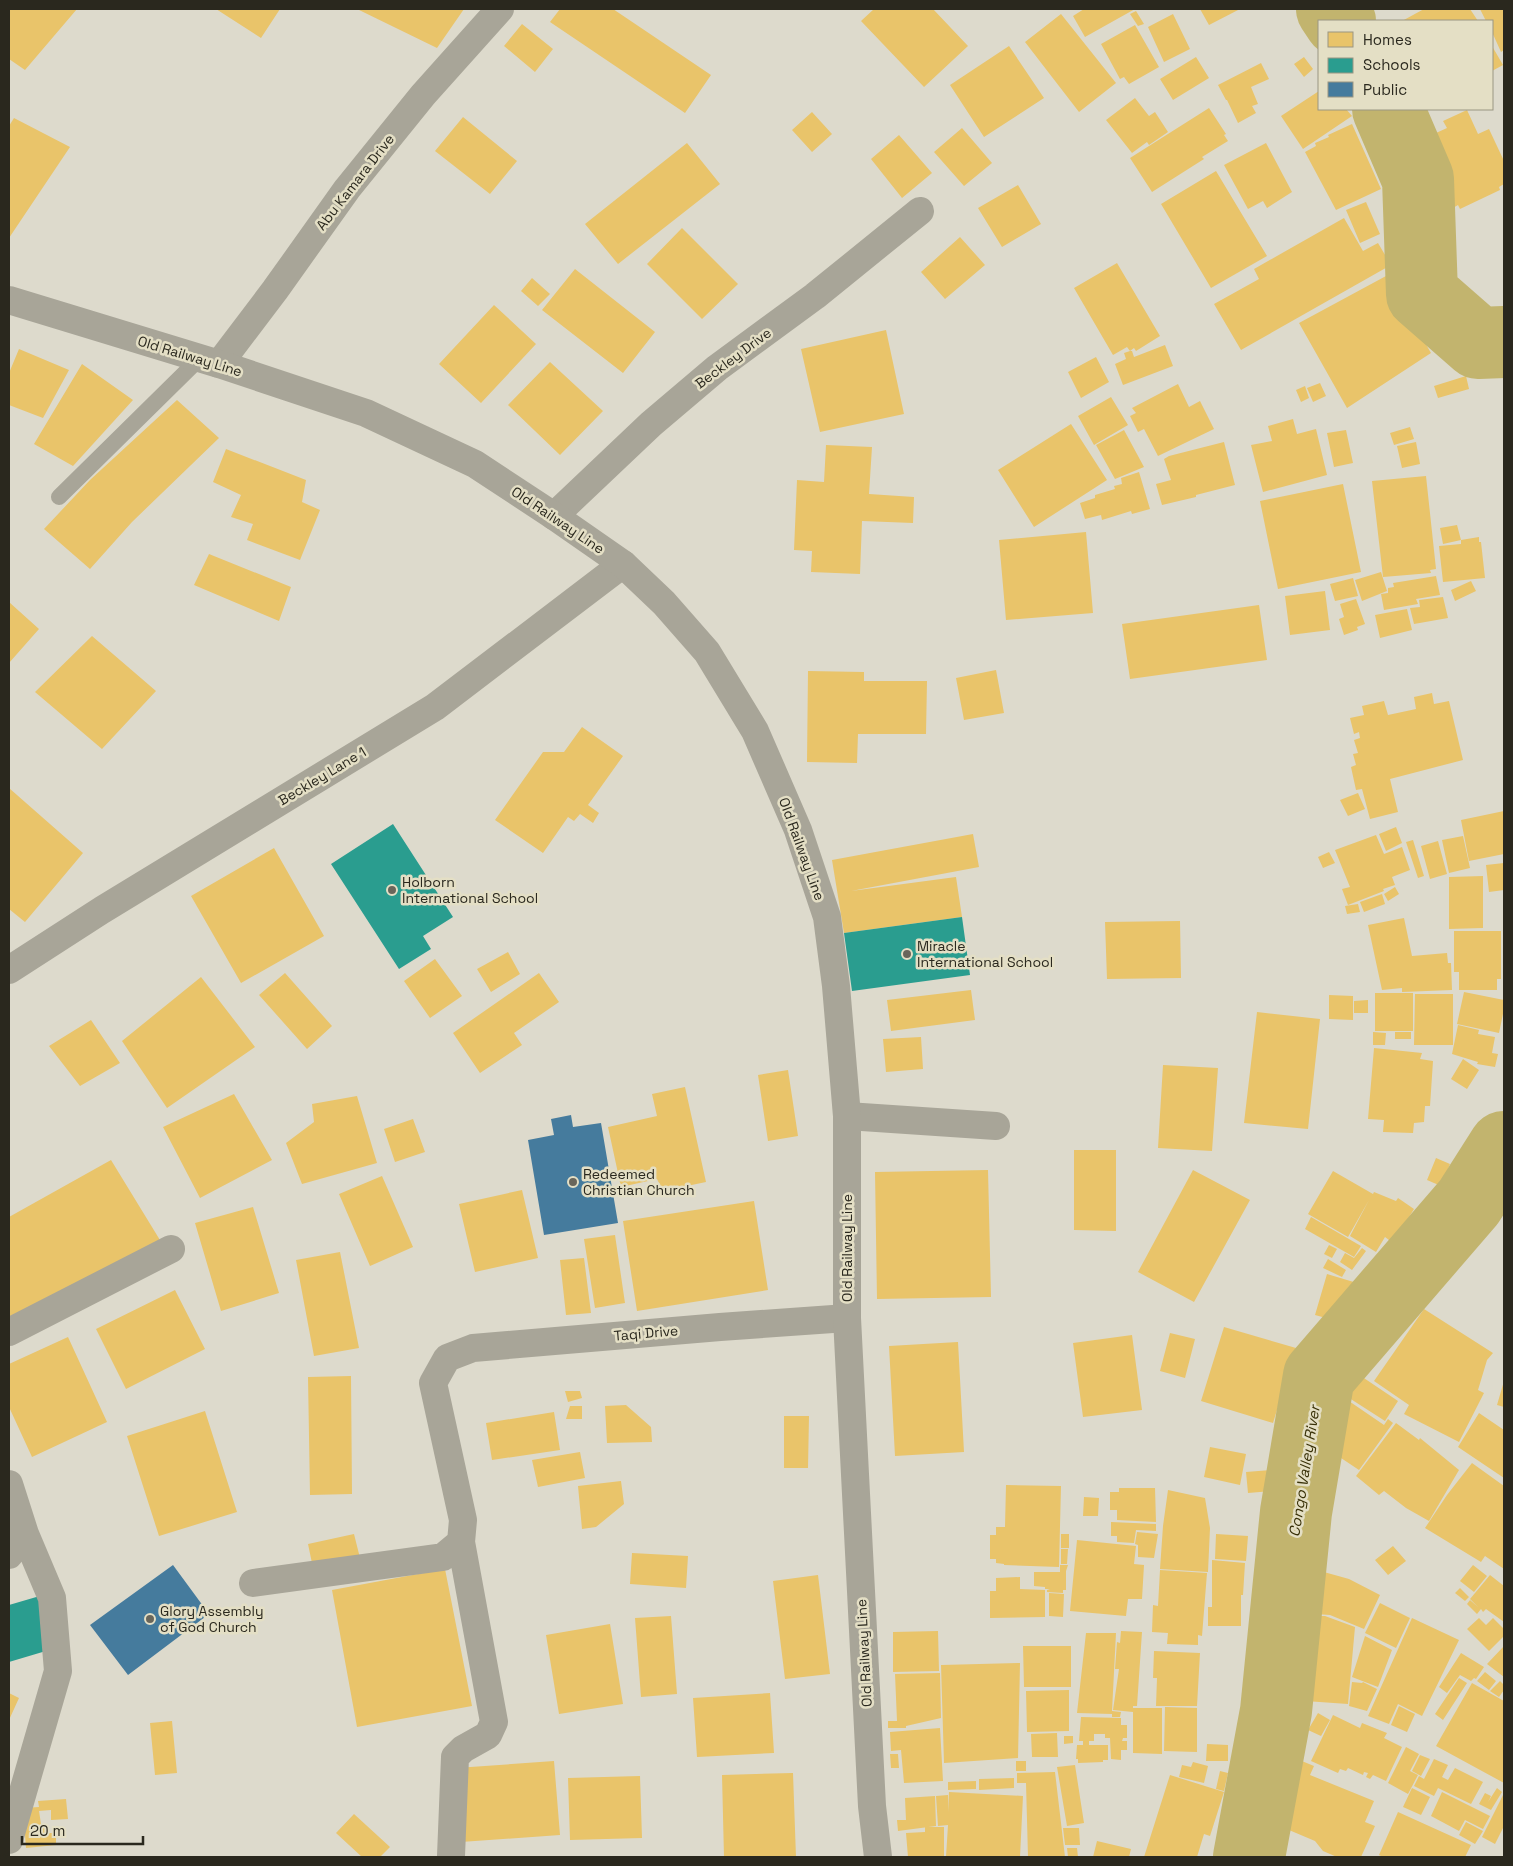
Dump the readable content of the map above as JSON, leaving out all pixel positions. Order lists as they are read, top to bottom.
{
  "streets": {
    "street": [
      "Abu Kamara Drive",
      "Old Railway Line",
      "Beckley Drive",
      "Beckley Lane 1",
      "Taqi Drive"
    ]
  },
  "crossings": [
    ["Abu Kamara Drive", "Old Railway Line"],
    ["Old Railway Line", "Beckley Drive"],
    ["Old Railway Line", "Beckley Lane 1"],
    ["Old Railway Line", "Taqi Drive"]
  ],
  "water": ["Congo Valley River"],
  "places": [
    "Holborn International School",
    "Miracle International School",
    "Redeemed Christian Church",
    "Glory Assembly of God Church"
  ],
  "legend": ["Homes", "Schools", "Public"],
  "scale_bar": "20 m"
}
